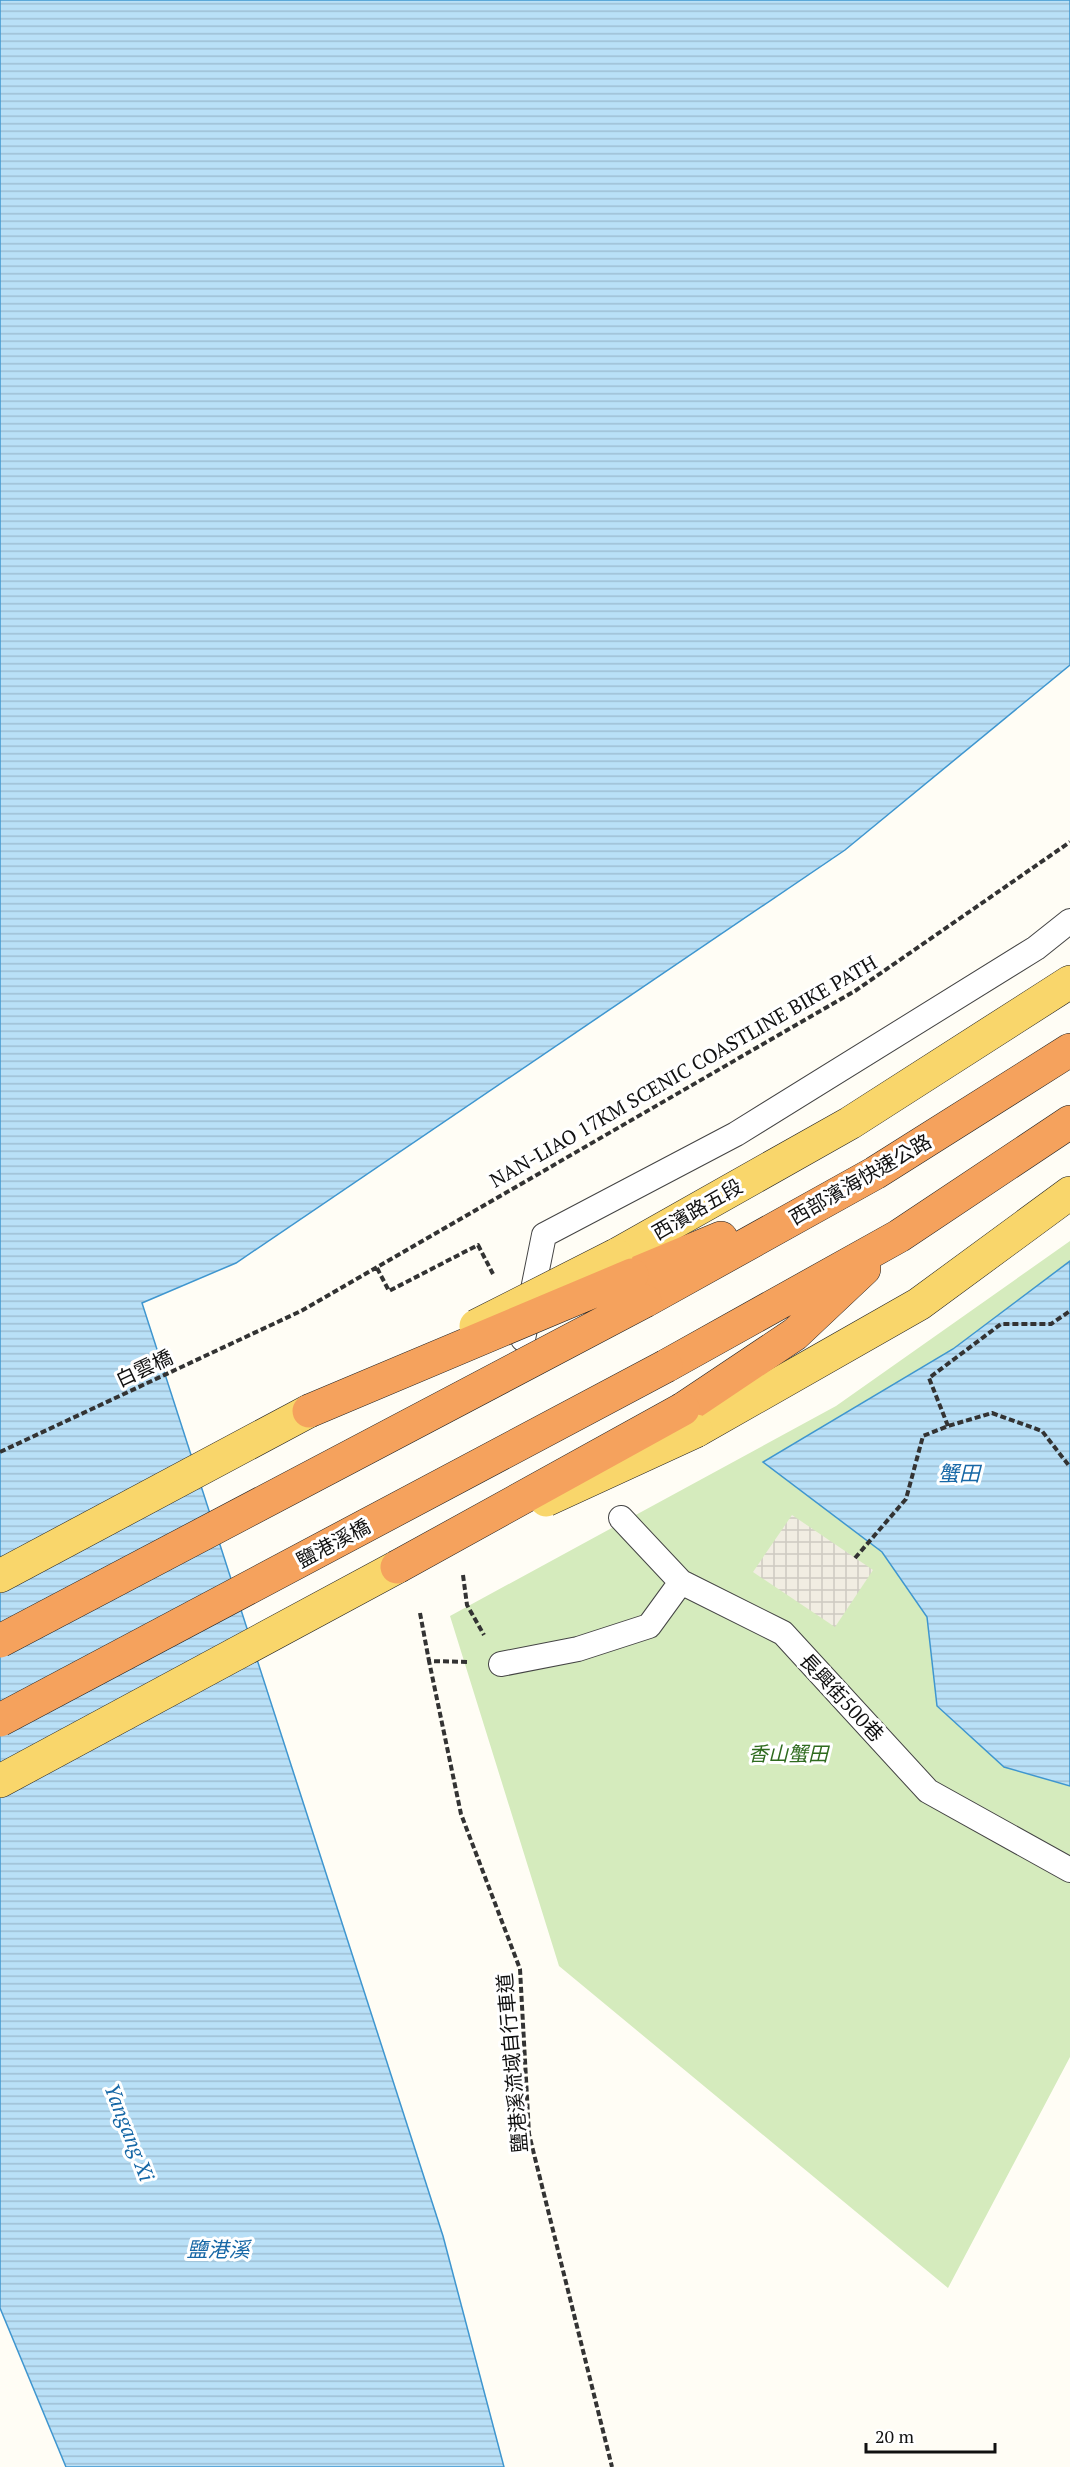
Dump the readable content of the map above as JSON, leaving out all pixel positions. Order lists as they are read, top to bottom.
{
  "streets": {
    "highway": ["西部濱海快速公路", "鹽港溪橋"],
    "main road": ["西濱路五段"],
    "lane": ["長興街500巷"],
    "path": ["NAN-LIAO 17KM SCENIC COASTLINE BIKE PATH", "白雲橋", "鹽港溪流域自行車道"]
  },
  "crossings": [
    ["NAN-LIAO 17KM SCENIC COASTLINE BIKE PATH", "白雲橋"],
    ["西部濱海快速公路", "西濱路五段"]
  ],
  "water": ["蟹田", "Yangang Xi", "鹽港溪"],
  "parks": ["香山蟹田"],
  "scale_bar": "20 m"
}
